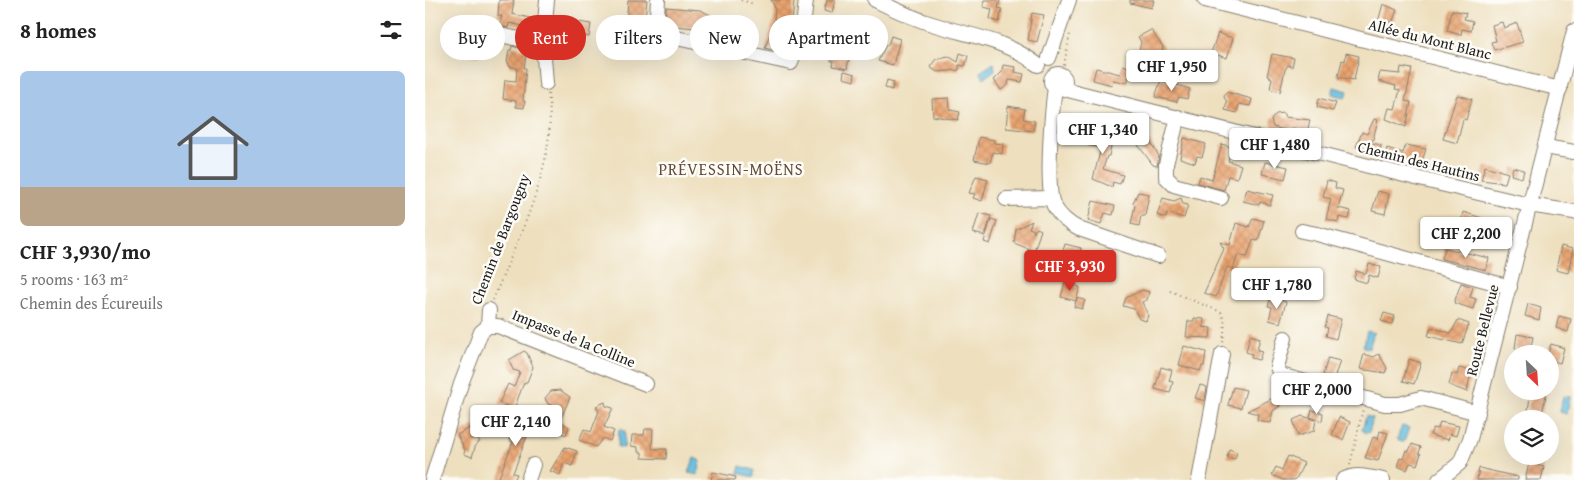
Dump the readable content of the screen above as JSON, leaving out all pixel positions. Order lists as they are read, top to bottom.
{
  "streets": {
    "street": [
      "Allée du Mont Blanc",
      "Chemin des Hautins",
      "Chemin de Bargougny",
      "Route Bellevue",
      "Impasse de la Colline"
    ]
  },
  "crossings": [
    ["Allée du Mont Blanc", "Route Bellevue"],
    ["Chemin des Hautins", "Route Bellevue"],
    ["Chemin de Bargougny", "Impasse de la Colline"]
  ],
  "districts": ["PRÉVESSIN-MOËNS"],
  "north": "bottom right",
  "page": {
    "heading": "8 homes",
    "chip": [
      "Buy",
      "Rent",
      "Filters",
      "New",
      "Apartment"
    ],
    "price": [
      "CHF 1,950",
      "CHF 1,340",
      "CHF 1,480",
      "CHF 2,200",
      "CHF 3,930",
      "CHF 1,780",
      "CHF 2,000",
      "CHF 2,140"
    ],
    "list": [
      {
        "name": "CHF 3,930/mo",
        "note": "5 rooms · 163 m² · Chemin des Écureuils"
      }
    ]
  }
}
